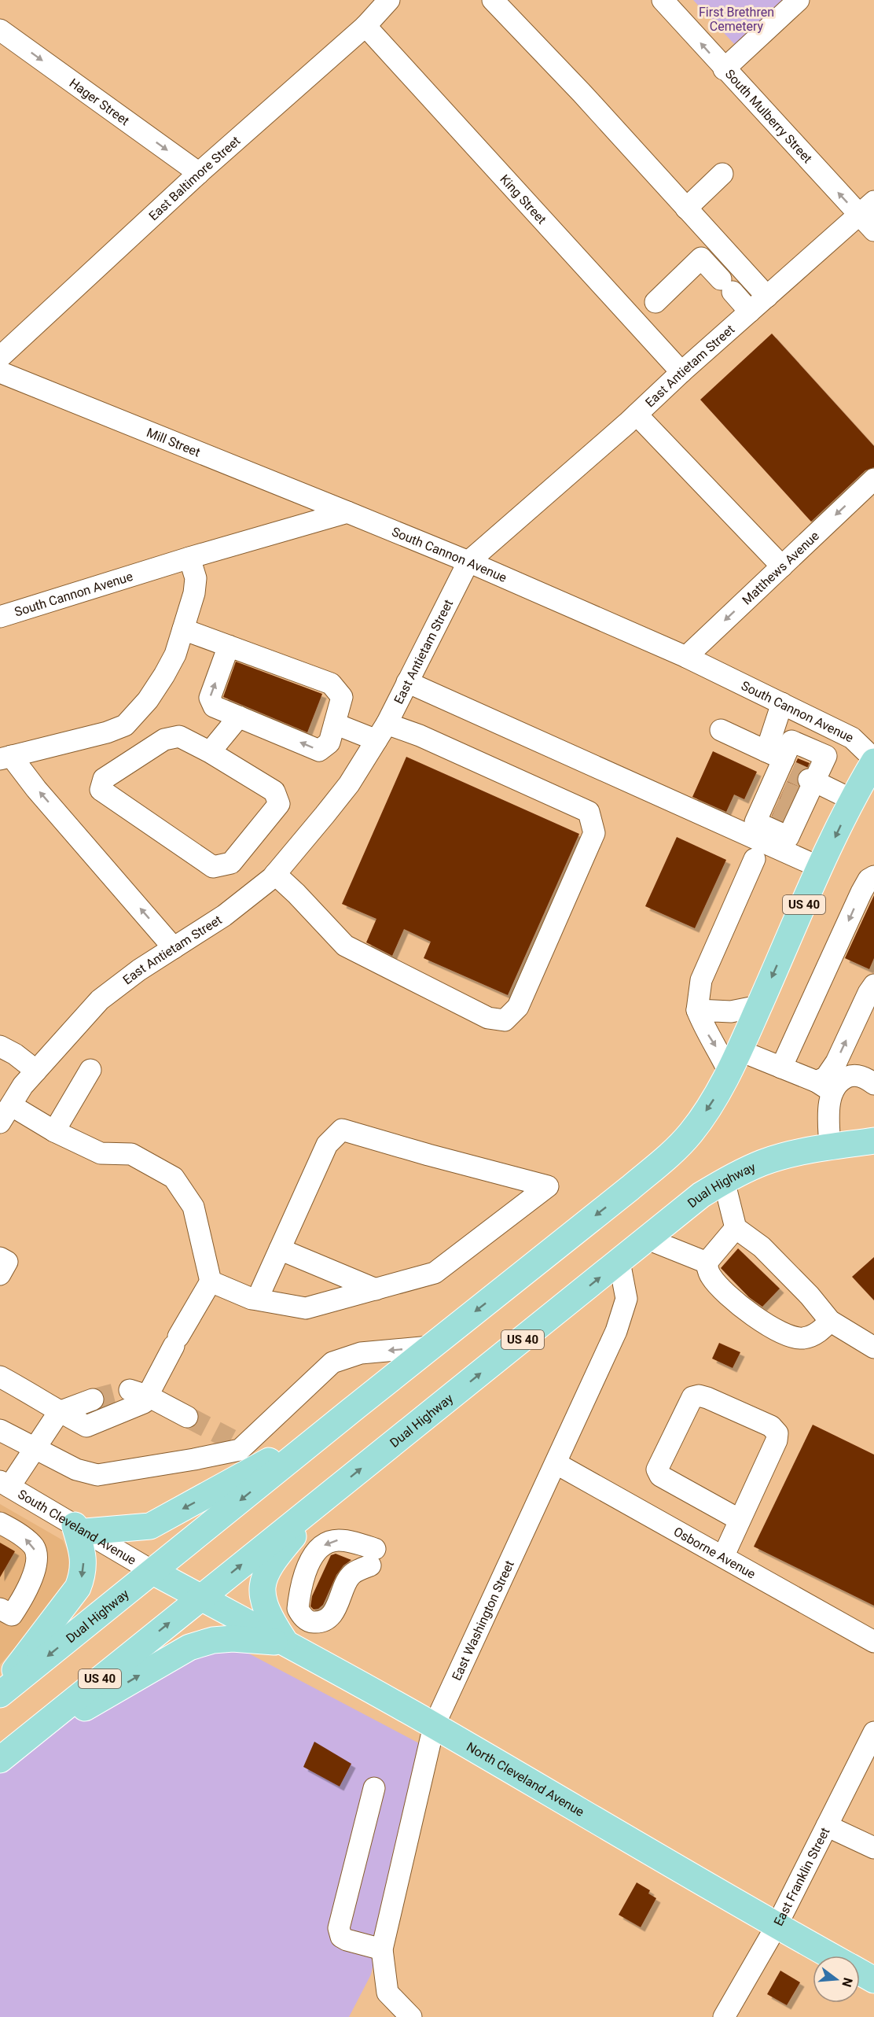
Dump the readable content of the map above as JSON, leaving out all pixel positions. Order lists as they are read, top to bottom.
{
  "streets": {
    "main road": ["US 40", "Dual Highway", "North Cleveland Avenue"],
    "street": [
      "Hager Street",
      "South Mulberry Street",
      "East Baltimore Street",
      "King Street",
      "East Antietam Street",
      "Mill Street",
      "South Cannon Avenue",
      "Matthews Avenue",
      "South Cleveland Avenue",
      "Osborne Avenue",
      "East Washington Street",
      "East Franklin Street"
    ]
  },
  "crossings": [
    ["Hager Street", "East Baltimore Street"],
    ["South Mulberry Street", "East Antietam Street"],
    ["East Baltimore Street", "King Street"],
    ["King Street", "East Antietam Street"],
    ["East Antietam Street", "South Cannon Avenue"],
    ["Mill Street", "South Cannon Avenue"],
    ["South Cannon Avenue", "Matthews Avenue"],
    ["South Cannon Avenue", "US 40"],
    ["US 40", "Dual Highway"],
    ["Dual Highway", "South Cleveland Avenue"],
    ["Dual Highway", "East Washington Street"],
    ["Dual Highway", "North Cleveland Avenue"],
    ["South Cleveland Avenue", "North Cleveland Avenue"],
    ["Osborne Avenue", "East Washington Street"],
    ["East Washington Street", "North Cleveland Avenue"],
    ["North Cleveland Avenue", "East Franklin Street"]
  ],
  "one_way": ["Hager Street", "Matthews Avenue"],
  "parks": ["First Brethren Cemetery"],
  "north": "right"
}
